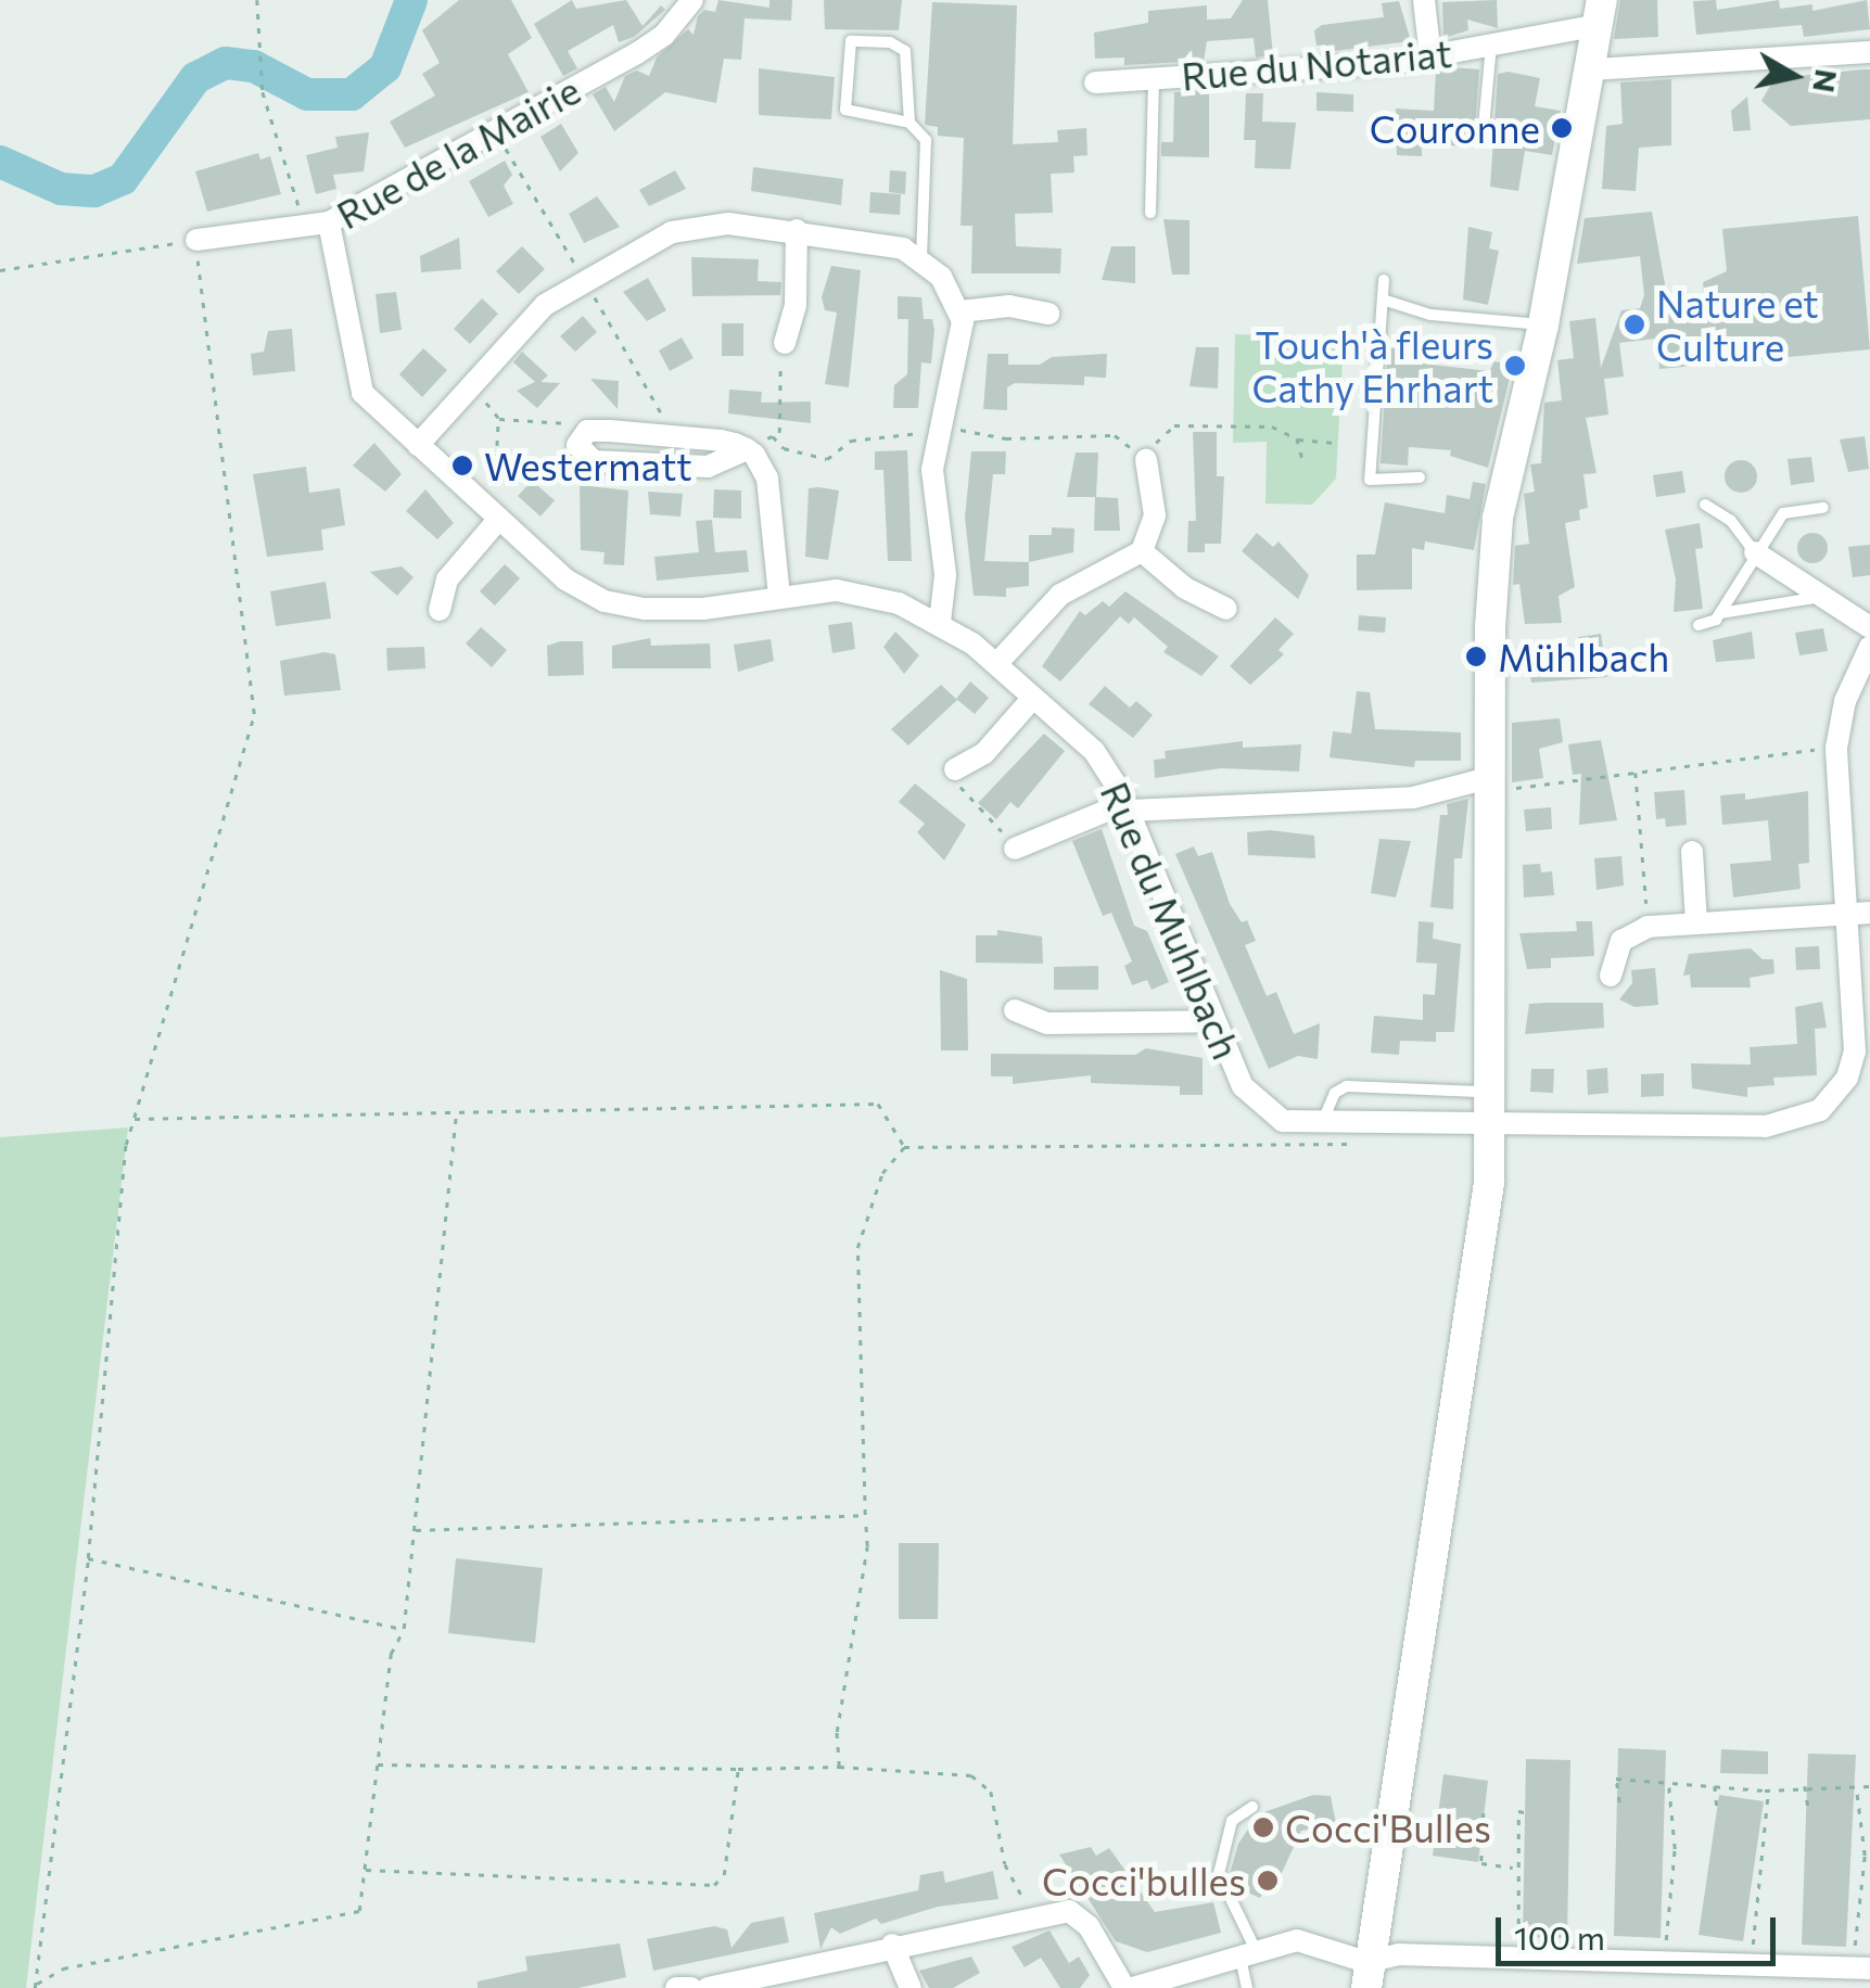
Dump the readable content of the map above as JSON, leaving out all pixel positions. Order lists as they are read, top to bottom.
{
  "streets": {
    "street": ["Rue du Notariat", "Rue de la Mairie", "Rue du Muhlbach"]
  },
  "crossings": [
    ["Rue de la Mairie", "Rue du Muhlbach"]
  ],
  "places": [
    "Couronne",
    "Nature et Culture",
    "Touch'à fleurs Cathy Ehrhart",
    "Westermatt",
    "Mühlbach",
    "Cocci'Bulles",
    "Cocci'bulles"
  ],
  "scale_bar": "100 m",
  "north": "right"
}
